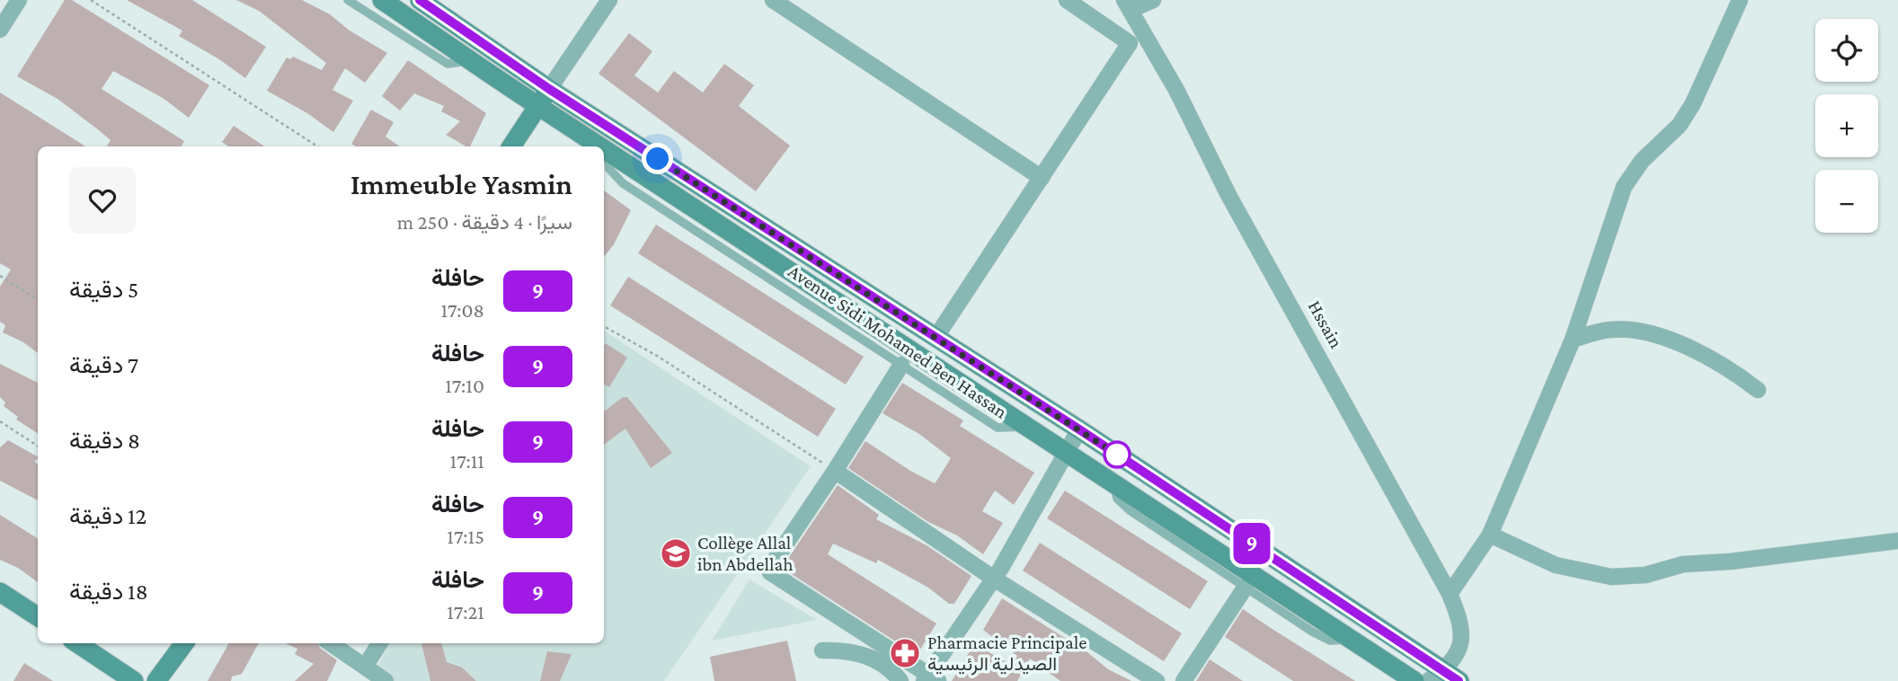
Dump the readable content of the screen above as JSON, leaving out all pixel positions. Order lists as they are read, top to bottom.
{
  "streets": {
    "street": ["Hssain", "Avenue Sidi Mohamed Ben Hassan"]
  },
  "crossings": [
    ["Hssain", "Avenue Sidi Mohamed Ben Hassan"]
  ],
  "places": {
    "school or university": ["Collège Allal ibn Abdellah"],
    "pharmacy": ["Pharmacie Principale الصيدلية الرئيسية"]
  },
  "lines": ["bus line 9"],
  "page": {
    "on_map": "9",
    "map_buttons": ["+", "−"],
    "heading": ["Immeuble Yasmin", "سيرًا · 4 دقيقة · 250 m"],
    "list": [
      {
        "mark": "9",
        "name": "حافلة",
        "note": "17:08",
        "value": "5 دقيقة"
      },
      {
        "mark": "9",
        "name": "حافلة",
        "note": "17:10",
        "value": "7 دقيقة"
      },
      {
        "mark": "9",
        "name": "حافلة",
        "note": "17:11",
        "value": "8 دقيقة"
      },
      {
        "mark": "9",
        "name": "حافلة",
        "note": "17:15",
        "value": "12 دقيقة"
      },
      {
        "mark": "9",
        "name": "حافلة",
        "note": "17:21",
        "value": "18 دقيقة"
      }
    ]
  }
}
